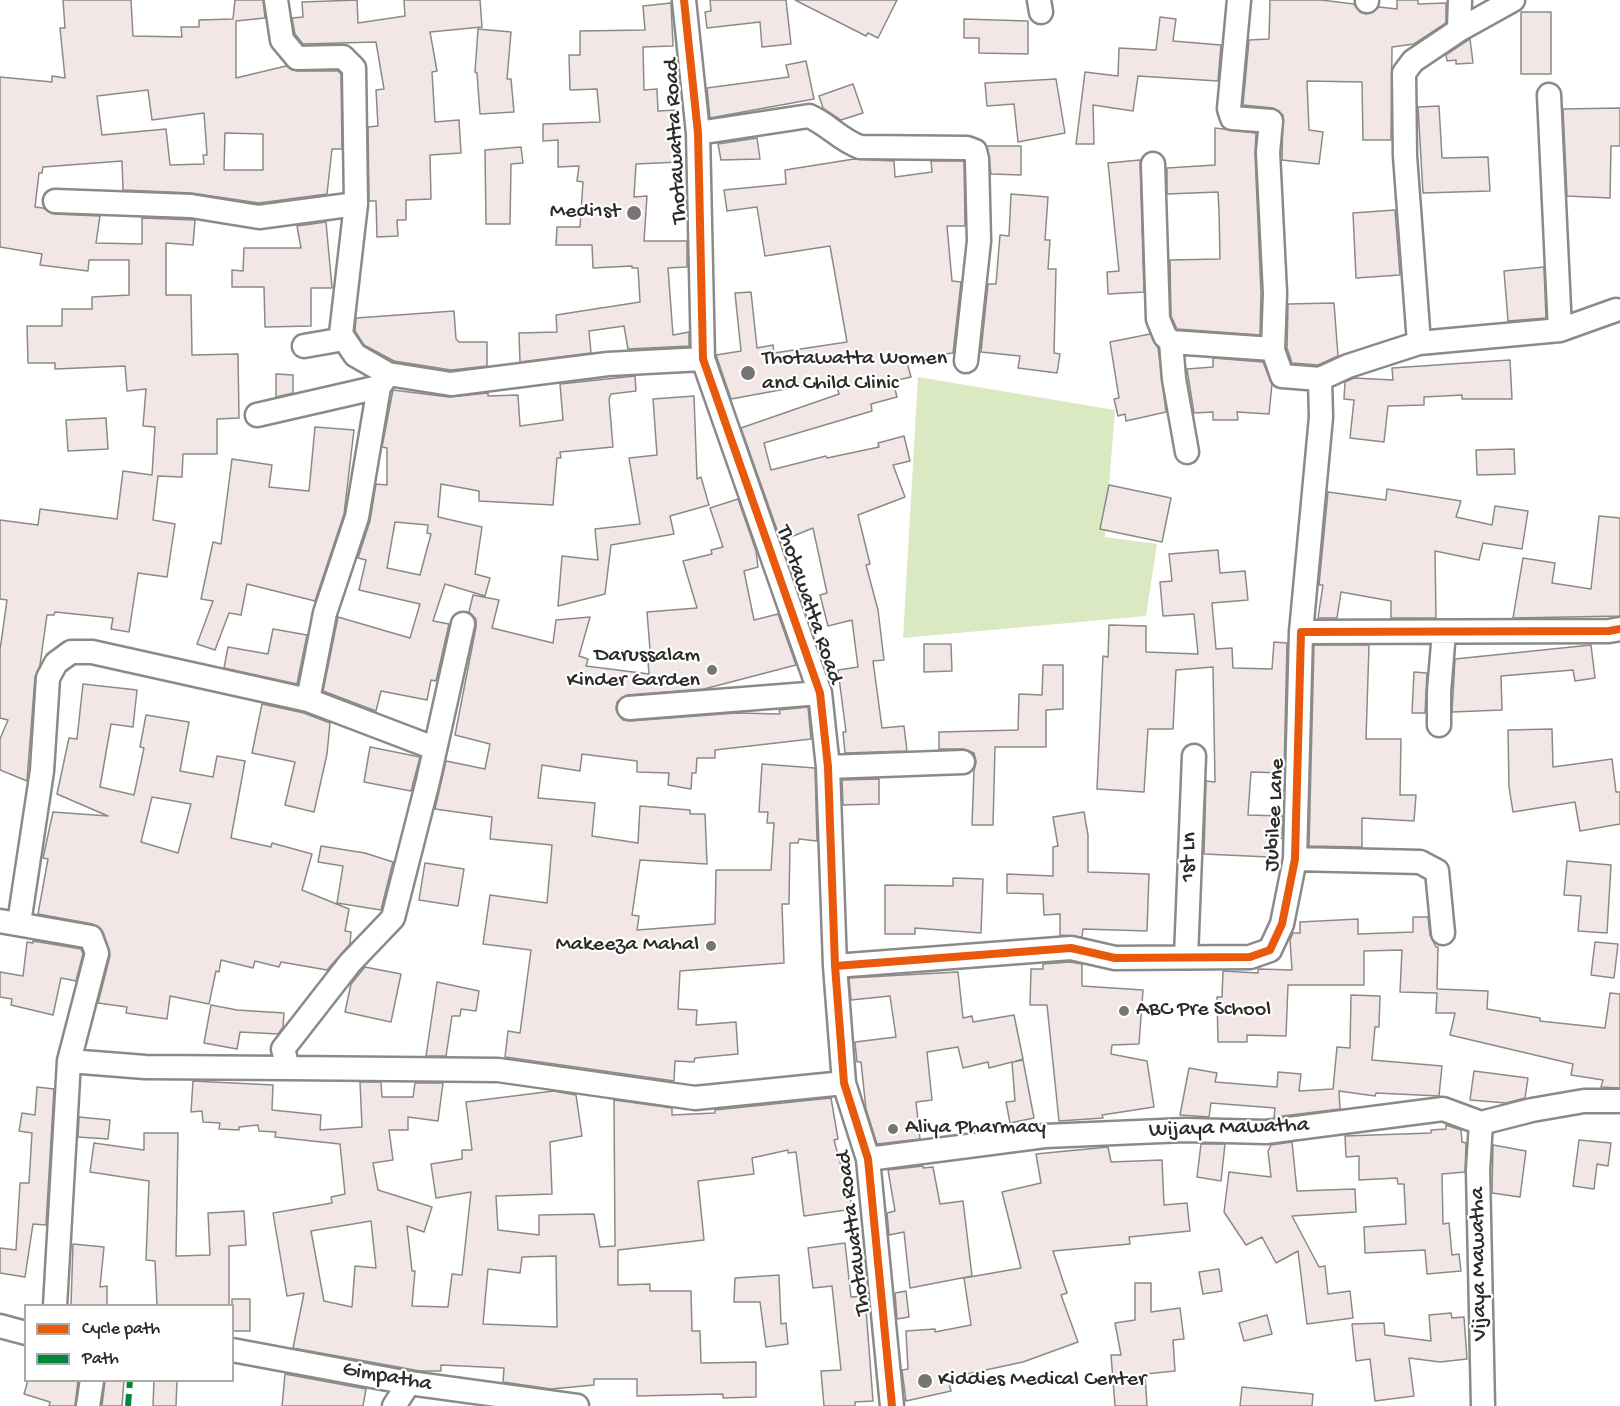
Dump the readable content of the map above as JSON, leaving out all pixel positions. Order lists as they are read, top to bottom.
{
  "streets": {
    "street": [
      "Thotawatta Road",
      "Jubilee Lane",
      "1st Ln",
      "Wijaya Mawatha",
      "Vijaya Mawatha",
      "Gimpatha"
    ]
  },
  "crossings": [
    ["Thotawatta Road", "Jubilee Lane"],
    ["Thotawatta Road", "Wijaya Mawatha"],
    ["Jubilee Lane", "1st Ln"],
    ["Wijaya Mawatha", "Vijaya Mawatha"]
  ],
  "places": [
    "Medi1st",
    "Thotawatta Women and Child Clinic",
    "Darussalam Kinder Garden",
    "Makeeza Mahal",
    "ABC Pre School",
    "Aliya Pharmacy",
    "Kiddies Medical Center"
  ],
  "legend": ["Cycle path", "Path"]
}
